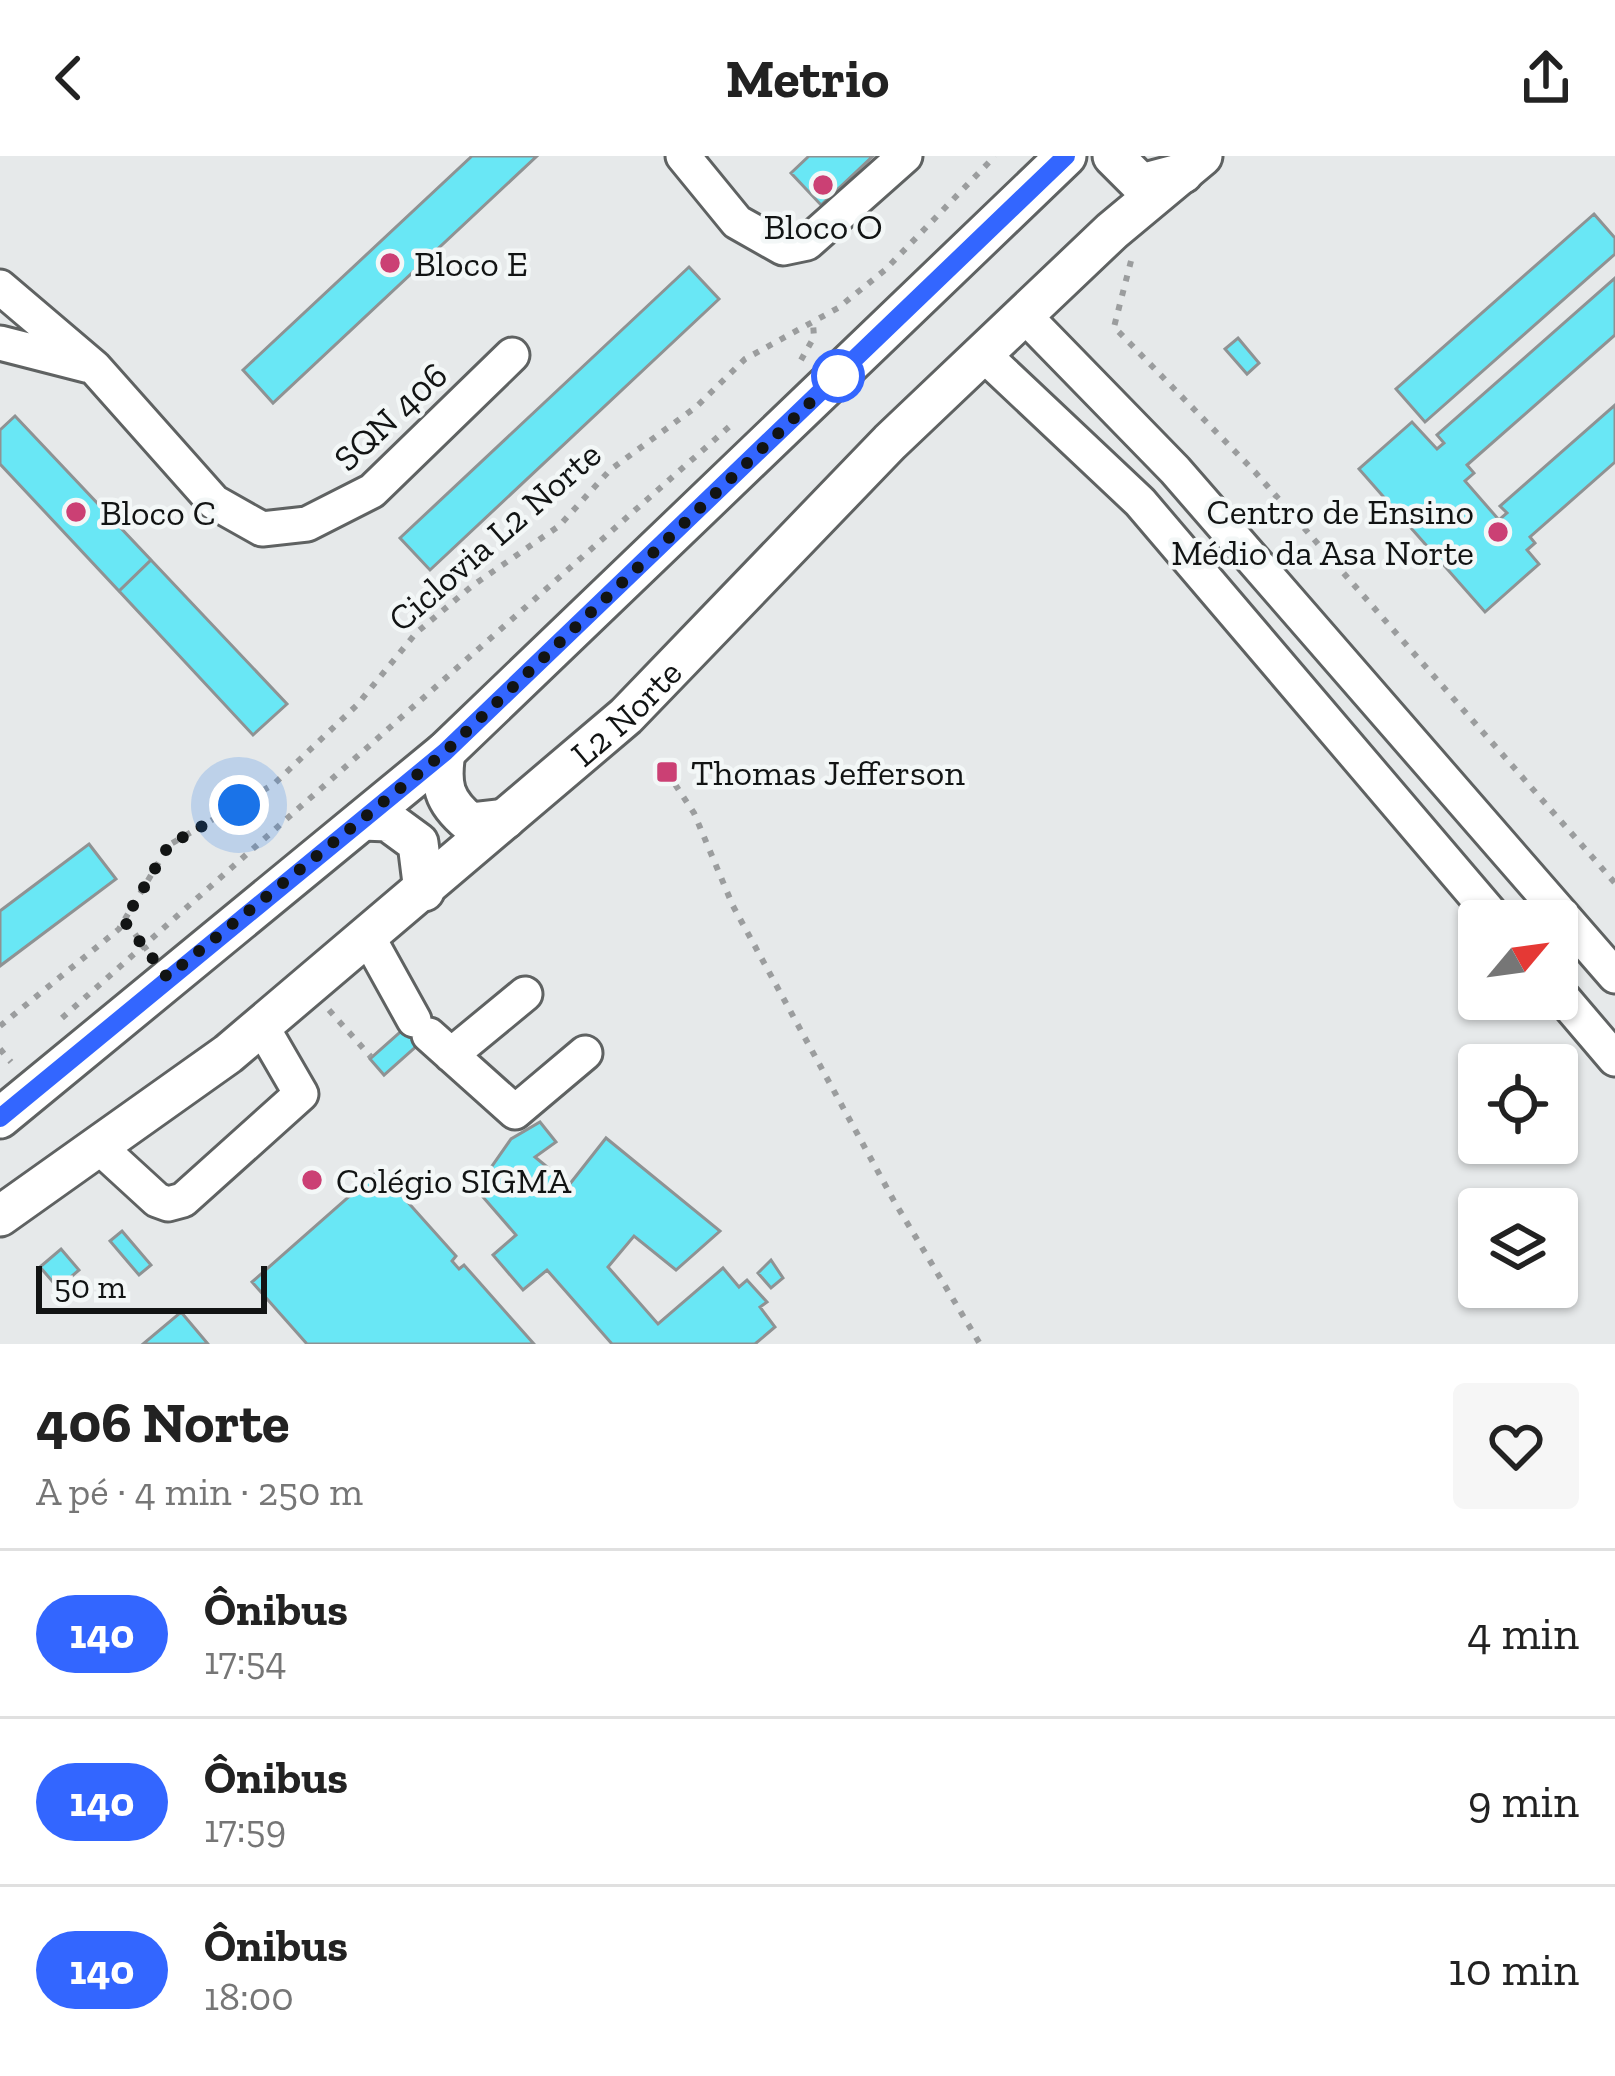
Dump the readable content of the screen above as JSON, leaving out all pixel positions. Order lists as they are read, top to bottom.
{
  "streets": {
    "main road": ["L2 Norte"],
    "street": ["SQN 406"],
    "path": ["Ciclovia L2 Norte"]
  },
  "places": {
    "other": [
      "Bloco O",
      "Bloco E",
      "Bloco C",
      "Centro de Ensino Médio da Asa Norte",
      "Colégio SIGMA"
    ],
    "transit": ["Thomas Jefferson"]
  },
  "lines": ["bus line 140"],
  "scale_bar": "50 m",
  "north": "top right",
  "page": {
    "header": "Metrio",
    "scale": "50 m",
    "heading": ["406 Norte", "A pé · 4 min · 250 m"],
    "list": [
      {
        "mark": "140",
        "name": "Ônibus",
        "note": "17:54",
        "value": "4 min"
      },
      {
        "mark": "140",
        "name": "Ônibus",
        "note": "17:59",
        "value": "9 min"
      },
      {
        "mark": "140",
        "name": "Ônibus",
        "note": "18:00",
        "value": "10 min"
      }
    ]
  }
}
